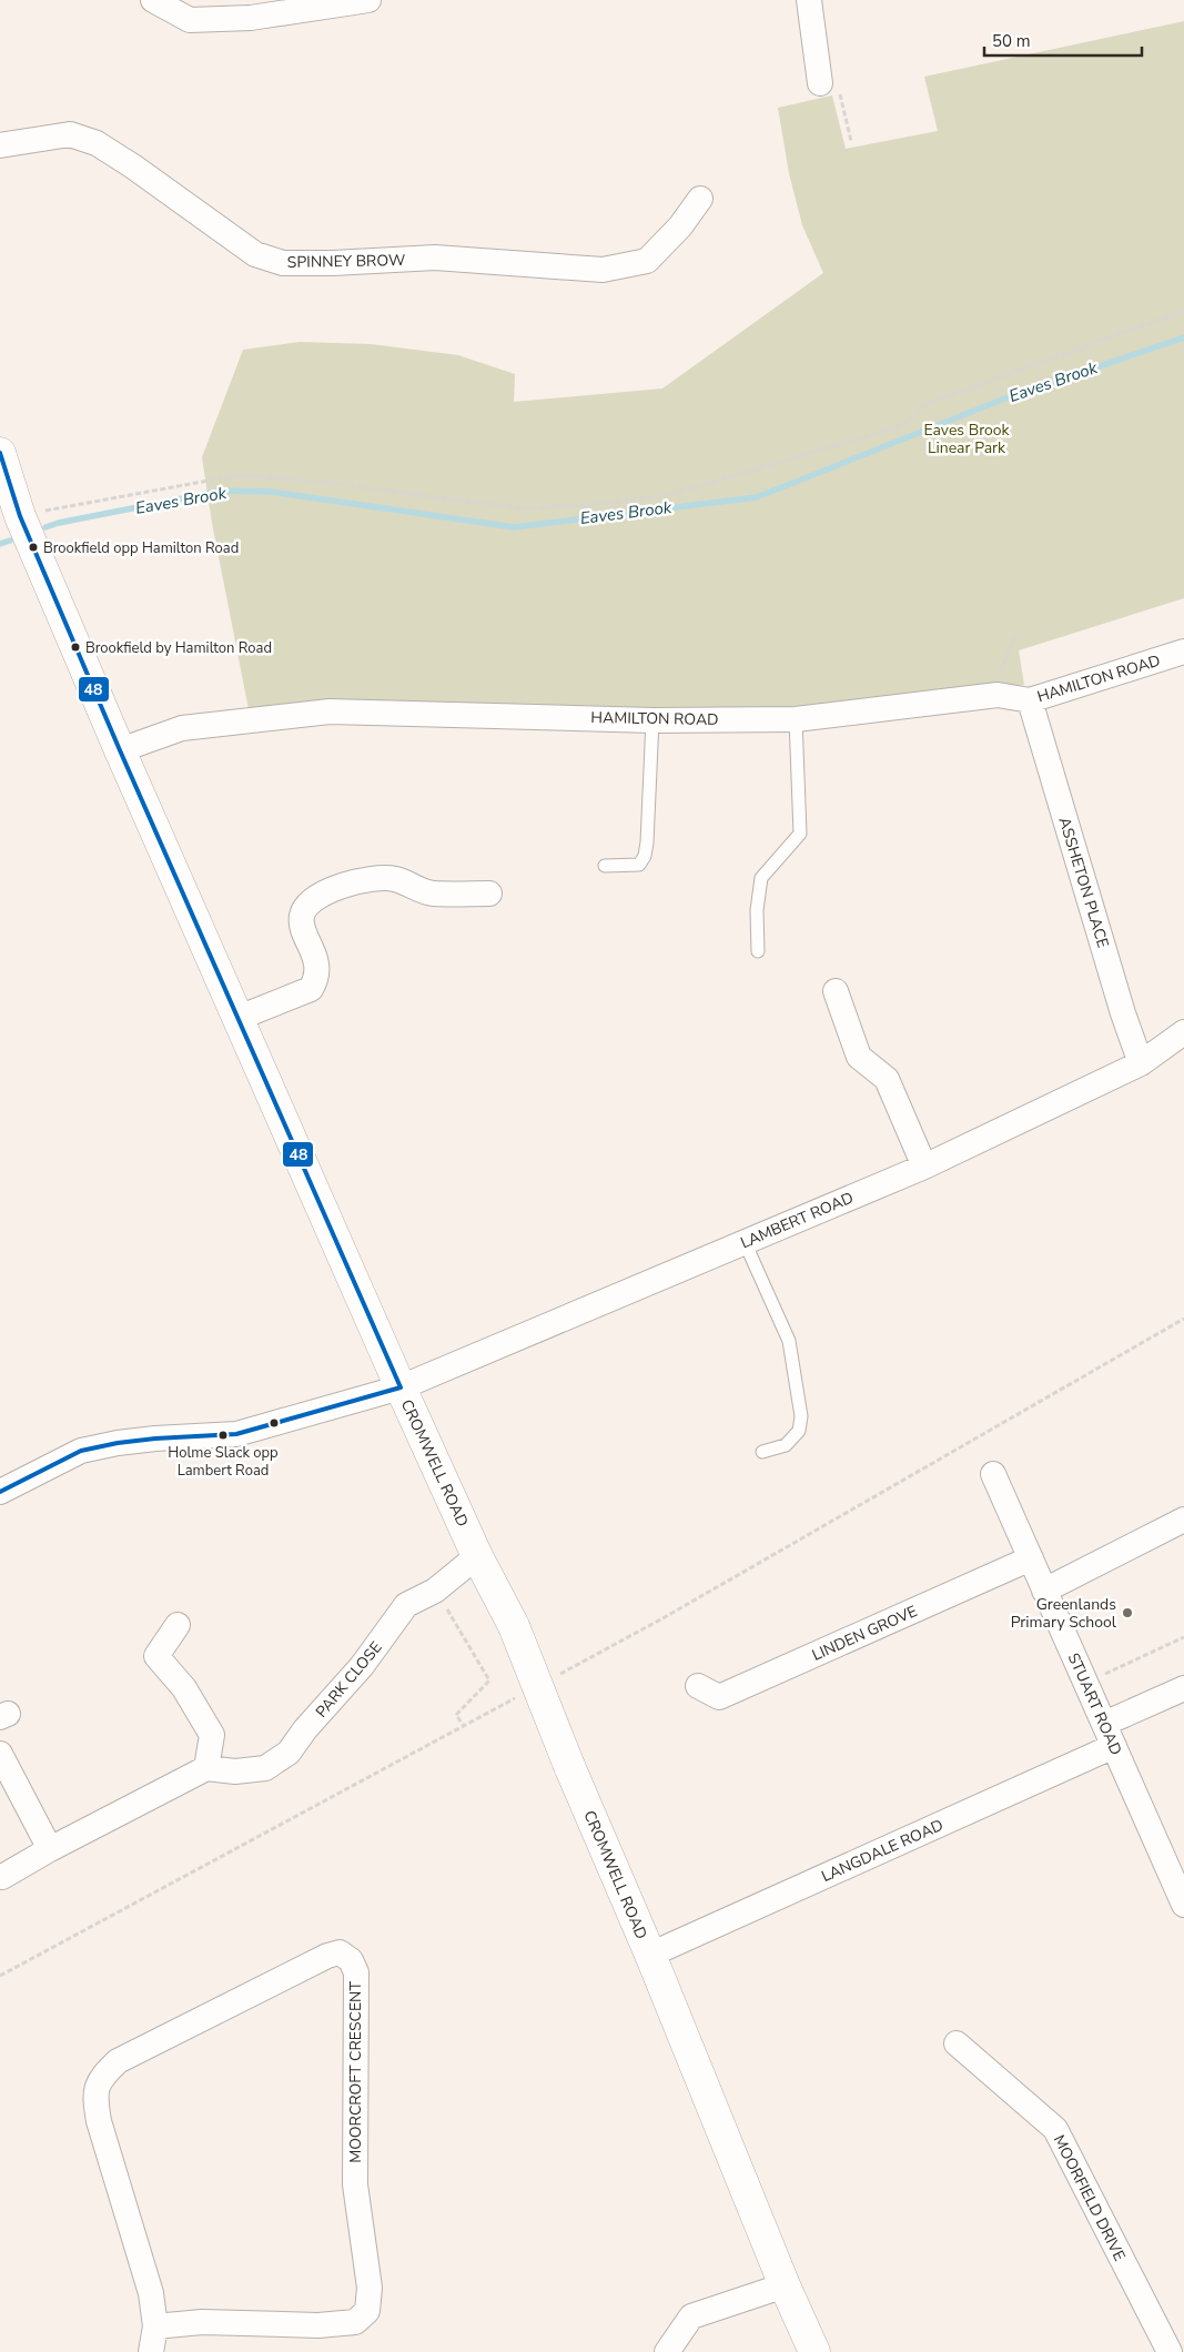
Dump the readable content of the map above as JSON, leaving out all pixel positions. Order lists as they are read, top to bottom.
{
  "streets": {
    "street": [
      "SPINNEY BROW",
      "HAMILTON ROAD",
      "ASSHETON PLACE",
      "LAMBERT ROAD",
      "CROMWELL ROAD",
      "LINDEN GROVE",
      "PARK CLOSE",
      "STUART ROAD",
      "LANGDALE ROAD",
      "MOORCROFT CRESCENT",
      "MOORFIELD DRIVE"
    ]
  },
  "crossings": [
    ["HAMILTON ROAD", "ASSHETON PLACE"],
    ["HAMILTON ROAD", "CROMWELL ROAD"],
    ["ASSHETON PLACE", "LAMBERT ROAD"],
    ["LAMBERT ROAD", "CROMWELL ROAD"],
    ["CROMWELL ROAD", "PARK CLOSE"],
    ["CROMWELL ROAD", "LANGDALE ROAD"],
    ["LINDEN GROVE", "STUART ROAD"],
    ["STUART ROAD", "LANGDALE ROAD"]
  ],
  "water": ["Eaves Brook"],
  "parks": ["Eaves Brook Linear Park"],
  "places": [
    "Brookfield opp Hamilton Road",
    "Brookfield by Hamilton Road",
    "Holme Slack opp Lambert Road",
    "Greenlands Primary School"
  ],
  "lines": ["transit line 48"],
  "scale_bar": "50 m"
}
